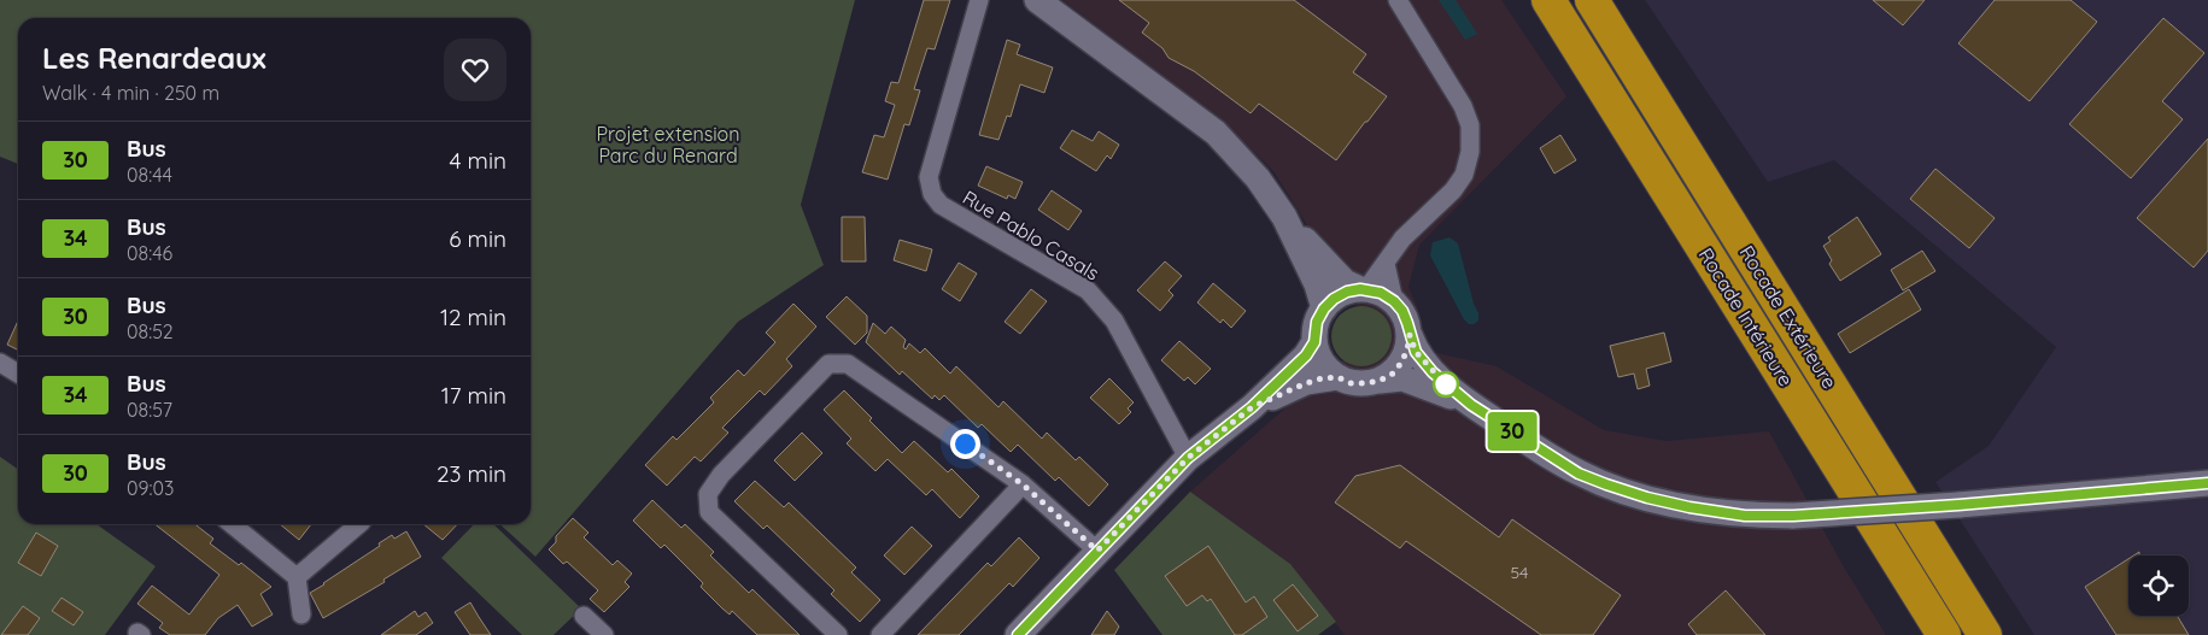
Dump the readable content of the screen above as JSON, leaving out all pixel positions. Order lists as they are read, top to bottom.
{
  "streets": {
    "highway": ["Rocade Intérieure", "Rocade Extérieure"],
    "street": ["Rue Pablo Casals"]
  },
  "parks": ["Projet extension Parc du Renard"],
  "lines": ["bus line 30"],
  "house_numbers": ["54"],
  "page": {
    "on_map": "30",
    "heading": ["Les Renardeaux", "Walk · 4 min · 250 m"],
    "list": [
      {
        "mark": "30",
        "name": "Bus",
        "note": "08:44",
        "value": "4 min"
      },
      {
        "mark": "34",
        "name": "Bus",
        "note": "08:46",
        "value": "6 min"
      },
      {
        "mark": "30",
        "name": "Bus",
        "note": "08:52",
        "value": "12 min"
      },
      {
        "mark": "34",
        "name": "Bus",
        "note": "08:57",
        "value": "17 min"
      },
      {
        "mark": "30",
        "name": "Bus",
        "note": "09:03",
        "value": "23 min"
      }
    ]
  }
}
